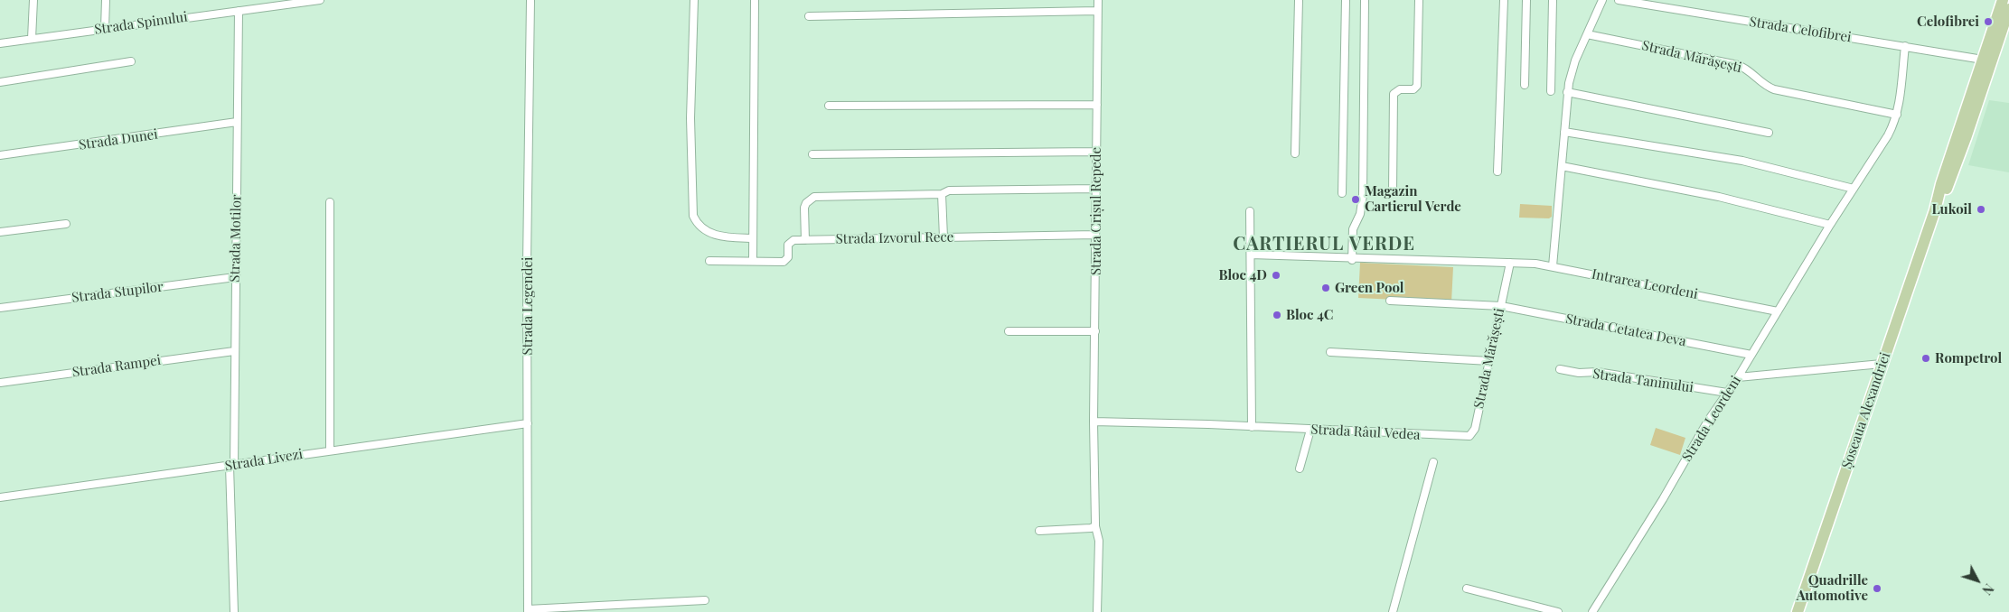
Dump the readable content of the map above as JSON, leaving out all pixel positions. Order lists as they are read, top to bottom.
{
  "streets": {
    "main road": ["Șoseaua Alexandriei"],
    "street": [
      "Strada Spinului",
      "Strada Celofibrei",
      "Strada Mărășești",
      "Strada Dunei",
      "Strada Crișul Repede",
      "Strada Motilor",
      "Strada Izvorul Rece",
      "Intrarea Leordeni",
      "Strada Stupilor",
      "Strada Legendei",
      "Strada Cetatea Deva",
      "Strada Rampei",
      "Strada Taninului",
      "Strada Leordeni",
      "Strada Râul Vedea",
      "Strada Livezi"
    ]
  },
  "crossings": [
    ["Strada Spinului", "Strada Motilor"],
    ["Strada Celofibrei", "Șoseaua Alexandriei"],
    ["Strada Celofibrei", "Strada Leordeni"],
    ["Strada Mărășești", "Intrarea Leordeni"],
    ["Strada Mărășești", "Strada Cetatea Deva"],
    ["Strada Mărășești", "Strada Leordeni"],
    ["Strada Mărășești", "Strada Râul Vedea"],
    ["Strada Dunei", "Strada Motilor"],
    ["Strada Crișul Repede", "Strada Izvorul Rece"],
    ["Strada Crișul Repede", "Strada Râul Vedea"],
    ["Strada Motilor", "Strada Stupilor"],
    ["Strada Motilor", "Strada Rampei"],
    ["Strada Motilor", "Strada Livezi"],
    ["Intrarea Leordeni", "Strada Leordeni"],
    ["Strada Legendei", "Strada Livezi"],
    ["Strada Cetatea Deva", "Strada Leordeni"],
    ["Strada Taninului", "Strada Leordeni"]
  ],
  "districts": ["CARTIERUL VERDE"],
  "places": [
    "Celofibrei",
    "Magazin Cartierul Verde",
    "Lukoil",
    "Bloc 4D",
    "Green Pool",
    "Bloc 4C",
    "Rompetrol",
    "Quadrille Automotive"
  ],
  "north": "bottom right"
}
